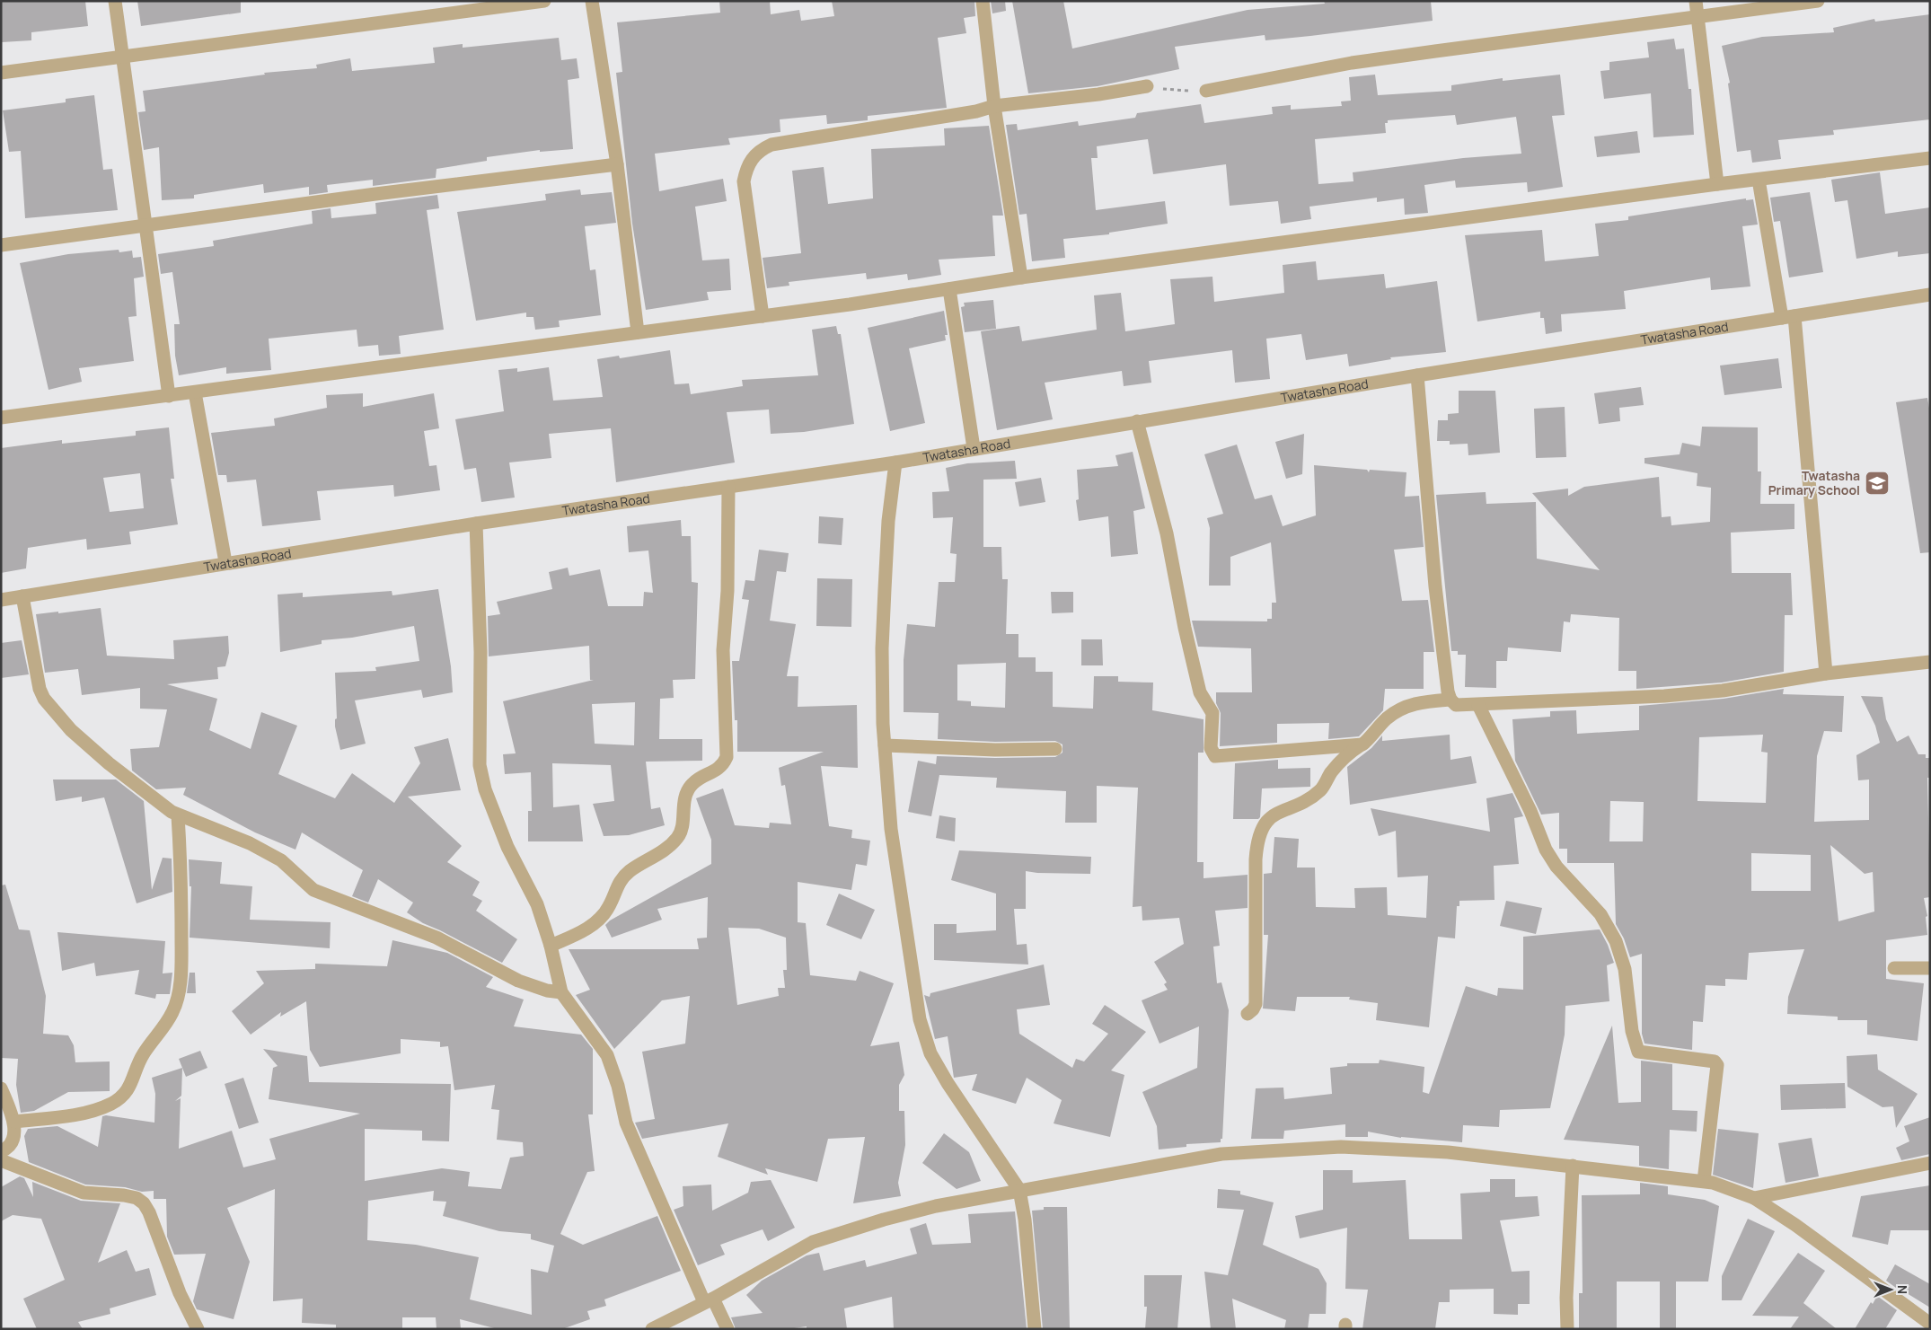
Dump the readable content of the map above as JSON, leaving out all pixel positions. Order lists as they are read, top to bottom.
{
  "streets": {
    "street": ["Twatasha Road"]
  },
  "places": {
    "school or university": ["Twatasha Primary School"]
  },
  "north": "right"
}
